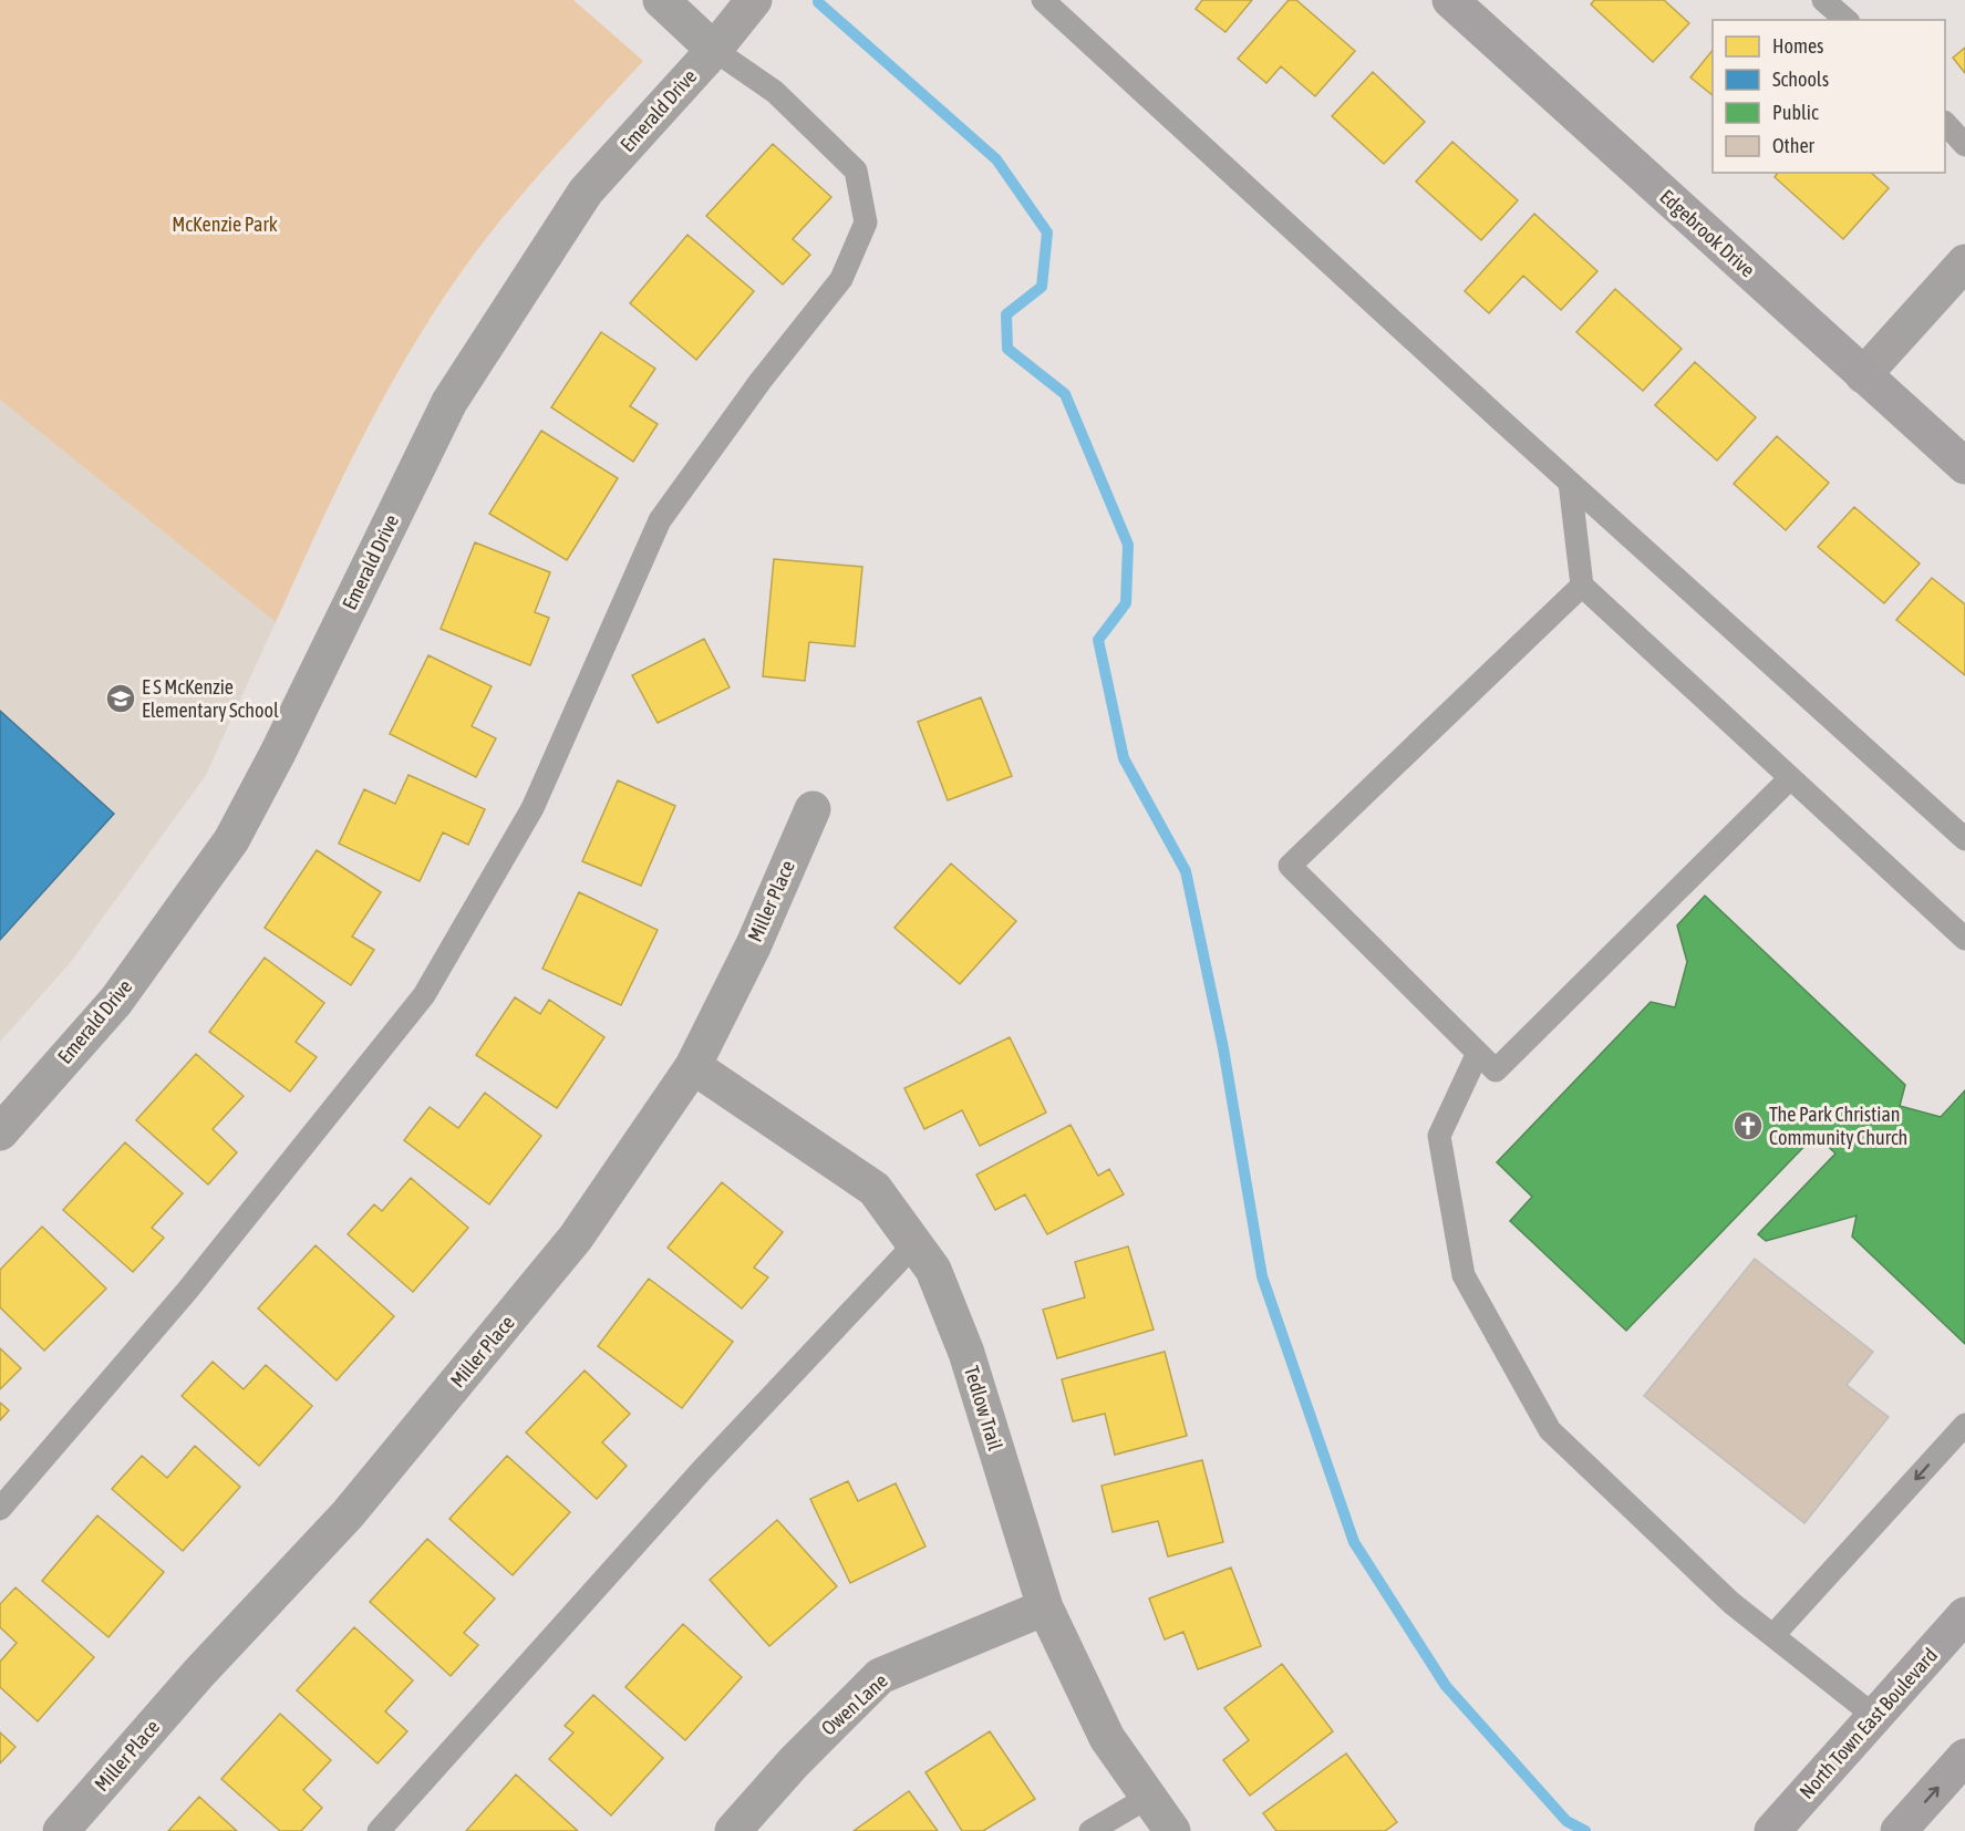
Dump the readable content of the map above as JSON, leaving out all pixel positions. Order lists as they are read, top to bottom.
{
  "streets": {
    "street": [
      "Emerald Drive",
      "Edgebrook Drive",
      "Miller Place",
      "Tedlow Trail",
      "Owen Lane",
      "North Town East Boulevard"
    ]
  },
  "crossings": [
    ["Miller Place", "Tedlow Trail"],
    ["Tedlow Trail", "Owen Lane"]
  ],
  "parks": ["McKenzie Park"],
  "places": {
    "school or university": ["E S McKenzie Elementary School"],
    "church": ["The Park Christian Community Church"]
  },
  "legend": [
    "Homes",
    "Schools",
    "Public",
    "Other"
  ]
}
